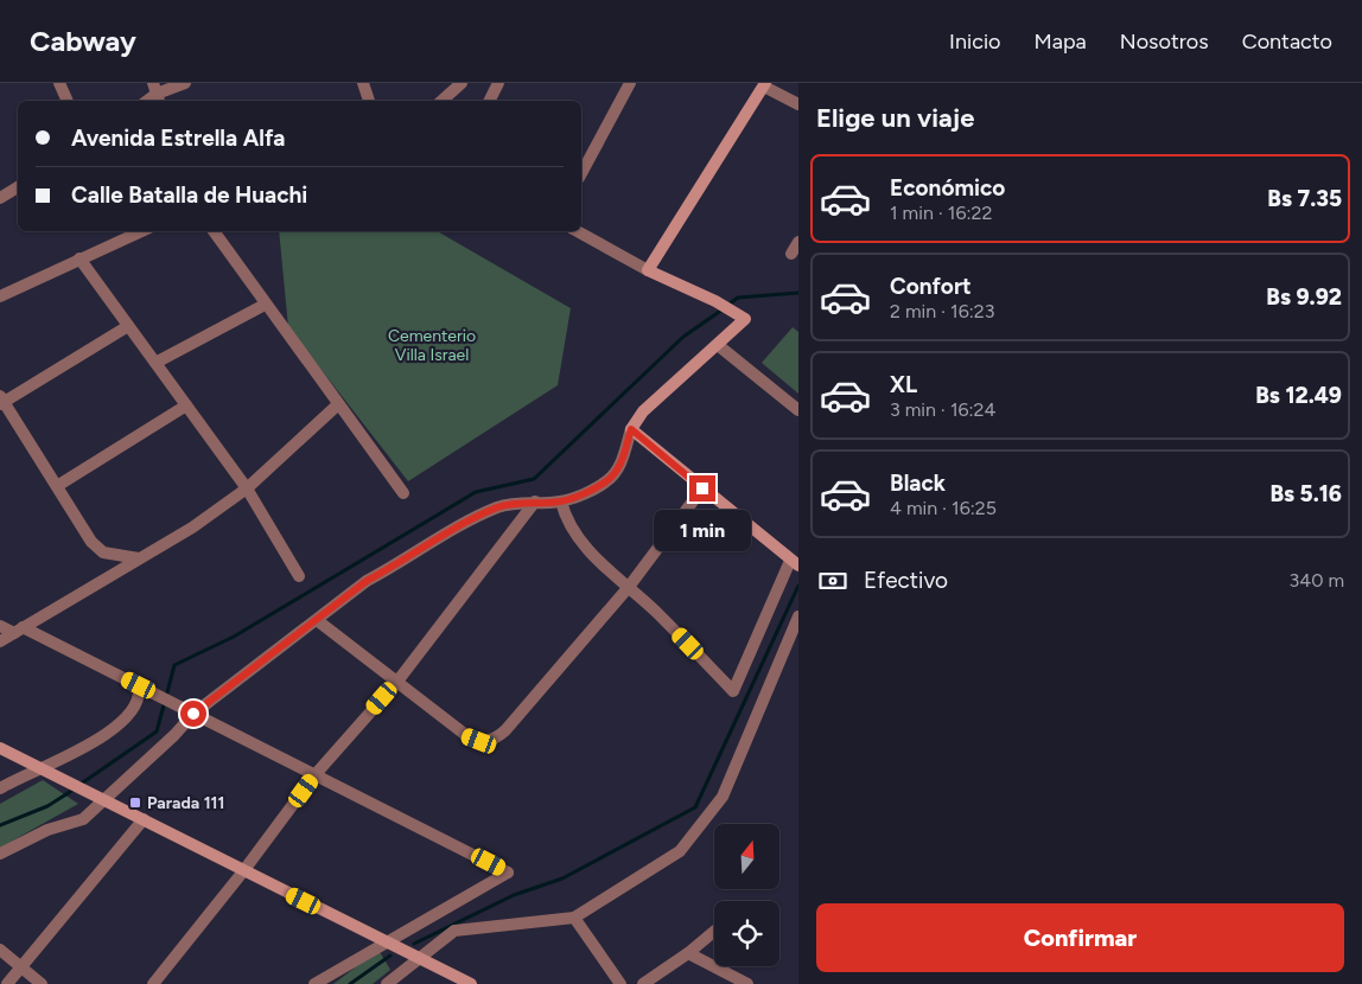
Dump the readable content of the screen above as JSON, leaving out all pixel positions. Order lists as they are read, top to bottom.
{
  "parks": ["Cementerio Villa Israel"],
  "places": {
    "transit": ["Parada 111"]
  },
  "north": "top",
  "page": {
    "header": "Cabway",
    "nav": [
      "Inicio",
      "Mapa",
      "Nosotros",
      "Contacto"
    ],
    "heading": "Elige un viaje",
    "banner": ["Avenida Estrella Alfa", "Calle Batalla de Huachi"],
    "list": [
      {
        "name": "Económico",
        "note": "1 min · 16:22",
        "value": "Bs 7.35"
      },
      {
        "name": "Confort",
        "note": "2 min · 16:23",
        "value": "Bs 9.92"
      },
      {
        "name": "XL",
        "note": "3 min · 16:24",
        "value": "Bs 12.49"
      },
      {
        "name": "Black",
        "note": "4 min · 16:25",
        "value": "Bs 5.16"
      }
    ],
    "bubble": "1 min",
    "pay": ["Efectivo", "340 m"],
    "buttons": "Confirmar"
  }
}
